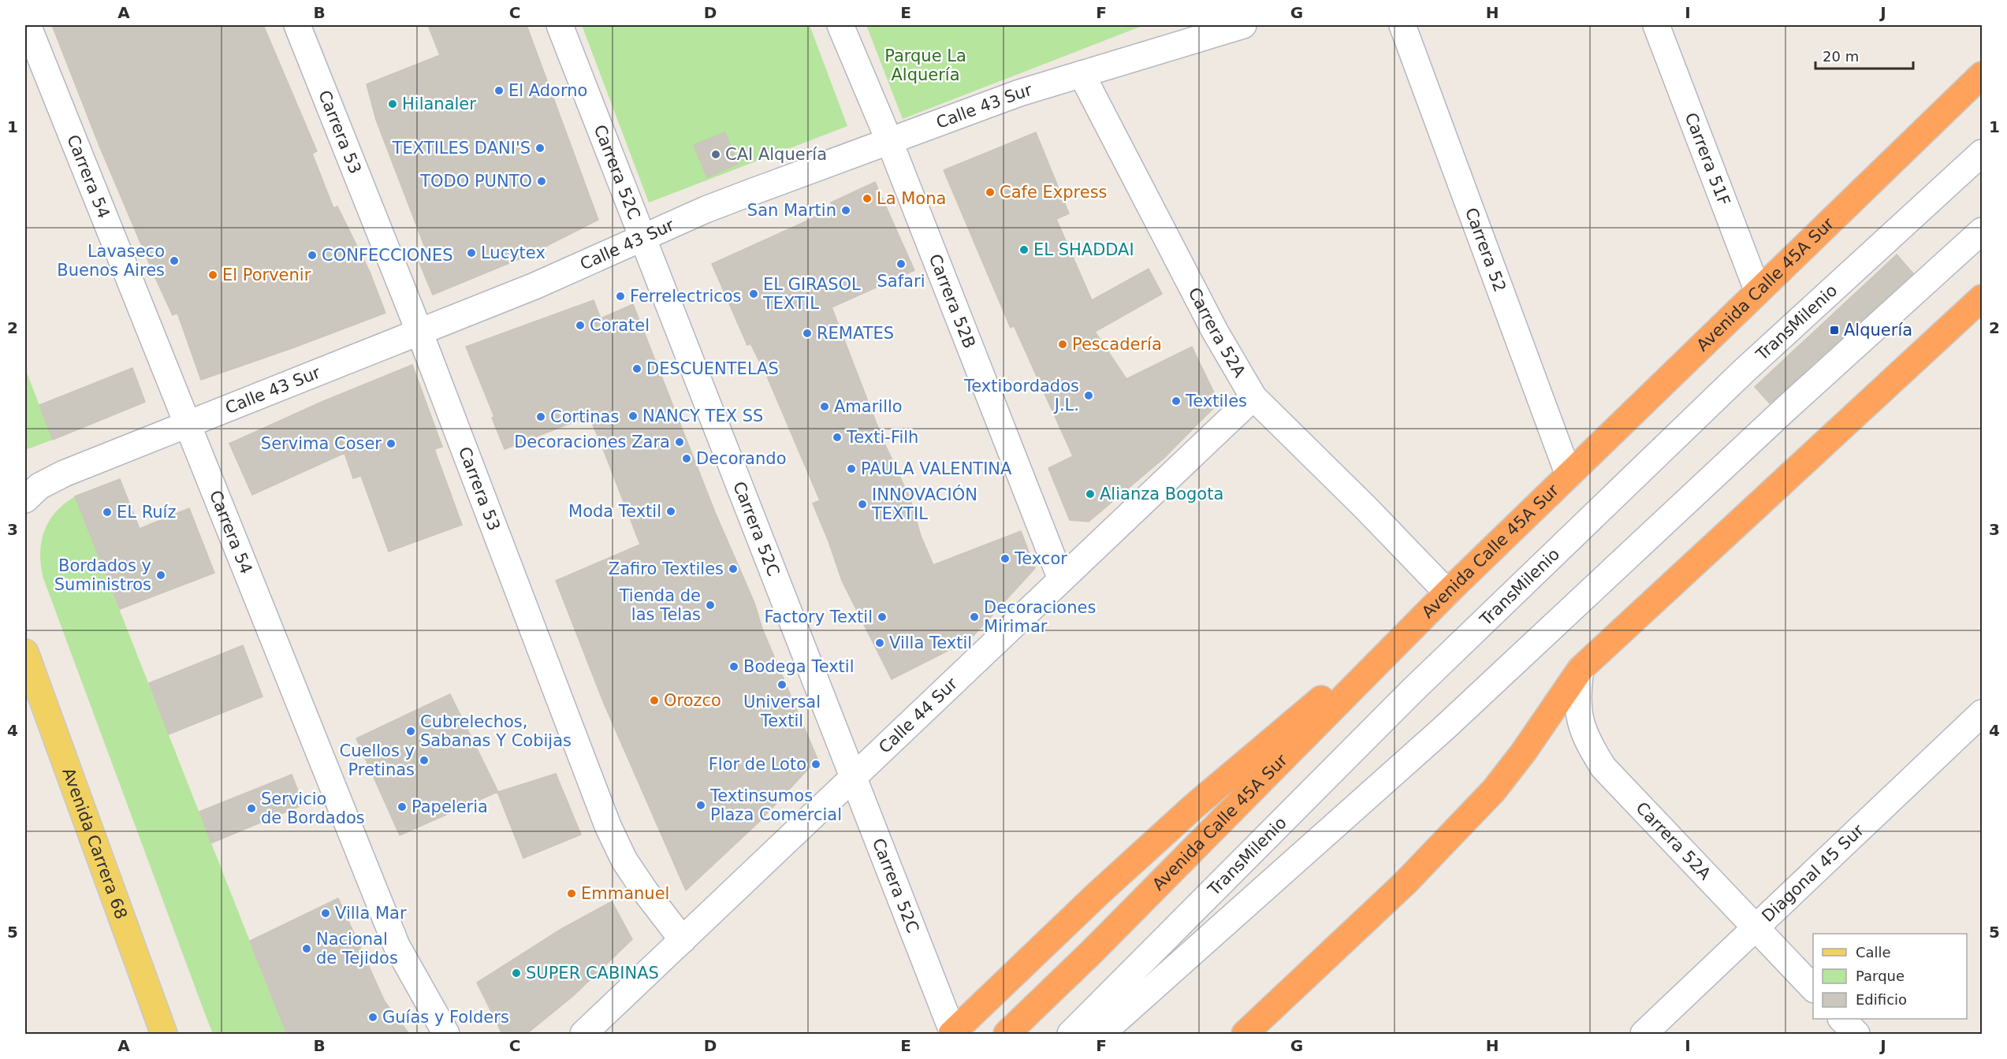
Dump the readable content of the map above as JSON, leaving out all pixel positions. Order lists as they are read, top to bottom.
{
  "streets": {
    "highway": ["Avenida Calle 45A Sur"],
    "main road": ["Avenida Carrera 68"],
    "street": [
      "Calle 43 Sur",
      "Carrera 53",
      "Carrera 51F",
      "Carrera 52C",
      "Carrera 54",
      "Carrera 52",
      "Carrera 52B",
      "TransMilenio",
      "Carrera 52A",
      "Calle 44 Sur",
      "Diagonal 45 Sur"
    ]
  },
  "crossings": [
    ["Calle 43 Sur", "Carrera 53"],
    ["Calle 43 Sur", "Carrera 52C"],
    ["Calle 43 Sur", "Carrera 54"],
    ["Calle 43 Sur", "Carrera 52B"],
    ["Calle 43 Sur", "Carrera 52A"],
    ["Carrera 53", "Calle 44 Sur"],
    ["Carrera 51F", "Avenida Calle 45A Sur"],
    ["Carrera 52C", "Calle 44 Sur"],
    ["Carrera 52", "Avenida Calle 45A Sur"],
    ["Avenida Calle 45A Sur", "Carrera 52A"],
    ["Carrera 52B", "Calle 44 Sur"],
    ["Carrera 52A", "Calle 44 Sur"],
    ["Carrera 52A", "Diagonal 45 Sur"]
  ],
  "parks": ["Parque La Alquería"],
  "places": {
    "other": [
      "El Adorno",
      "Hilanaler",
      "TEXTILES DANI'S",
      "CAI Alquería",
      "TODO PUNTO",
      "Cafe Express",
      "La Mona",
      "San Martin",
      "EL SHADDAI",
      "Lucytex",
      "CONFECCIONES",
      "Lavaseco Buenos Aires",
      "Safari",
      "El Porvenir",
      "EL GIRASOL TEXTIL",
      "Ferrelectricos",
      "Coratel",
      "REMATES",
      "Pescadería",
      "DESCUENTELAS",
      "Textibordados J.L.",
      "Textiles",
      "Amarillo",
      "NANCY TEX SS",
      "Cortinas",
      "Texti-Filh",
      "Decoraciones Zara",
      "Servima Coser",
      "Decorando",
      "PAULA VALENTINA",
      "Alianza Bogota",
      "INNOVACIÓN TEXTIL",
      "Moda Textil",
      "EL Ruíz",
      "Texcor",
      "Zafiro Textiles",
      "Bordados y Suministros",
      "Tienda de las Telas",
      "Factory Textil",
      "Decoraciones Mirimar",
      "Villa Textil",
      "Bodega Textil",
      "Universal Textil",
      "Orozco",
      "Cubrelechos, Sabanas Y Cobijas",
      "Cuellos y Pretinas",
      "Flor de Loto",
      "Textinsumos Plaza Comercial",
      "Papeleria",
      "Servicio de Bordados",
      "Emmanuel",
      "Villa Mar",
      "Nacional de Tejidos",
      "SUPER CABINAS",
      "Guías y Folders"
    ],
    "transit": ["Alquería"]
  },
  "legend": ["Calle", "Parque", "Edificio"],
  "scale_bar": "20 m",
  "grid": {
    "columns": [
      "A",
      "B",
      "C",
      "D",
      "E",
      "F",
      "G",
      "H",
      "I",
      "J"
    ],
    "rows": [
      "1",
      "2",
      "3",
      "4",
      "5"
    ]
  }
}
